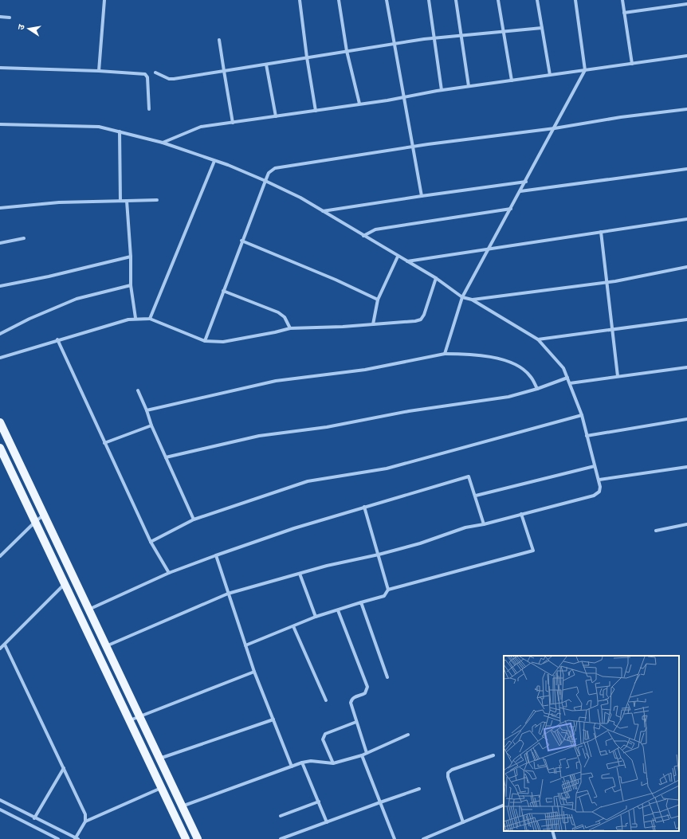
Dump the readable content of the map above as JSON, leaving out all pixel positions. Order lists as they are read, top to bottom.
{
  "north": "left"
}
